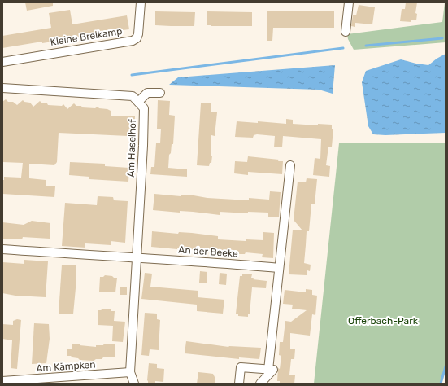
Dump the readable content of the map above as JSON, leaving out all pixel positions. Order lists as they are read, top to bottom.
{
  "streets": {
    "street": [
      "Kleine Breikamp",
      "Am Haselhof",
      "An der Beeke",
      "Am Kämpken"
    ]
  },
  "crossings": [
    ["Am Haselhof", "An der Beeke"],
    ["Am Haselhof", "Am Kämpken"]
  ],
  "parks": ["Offerbach-Park"]
}
